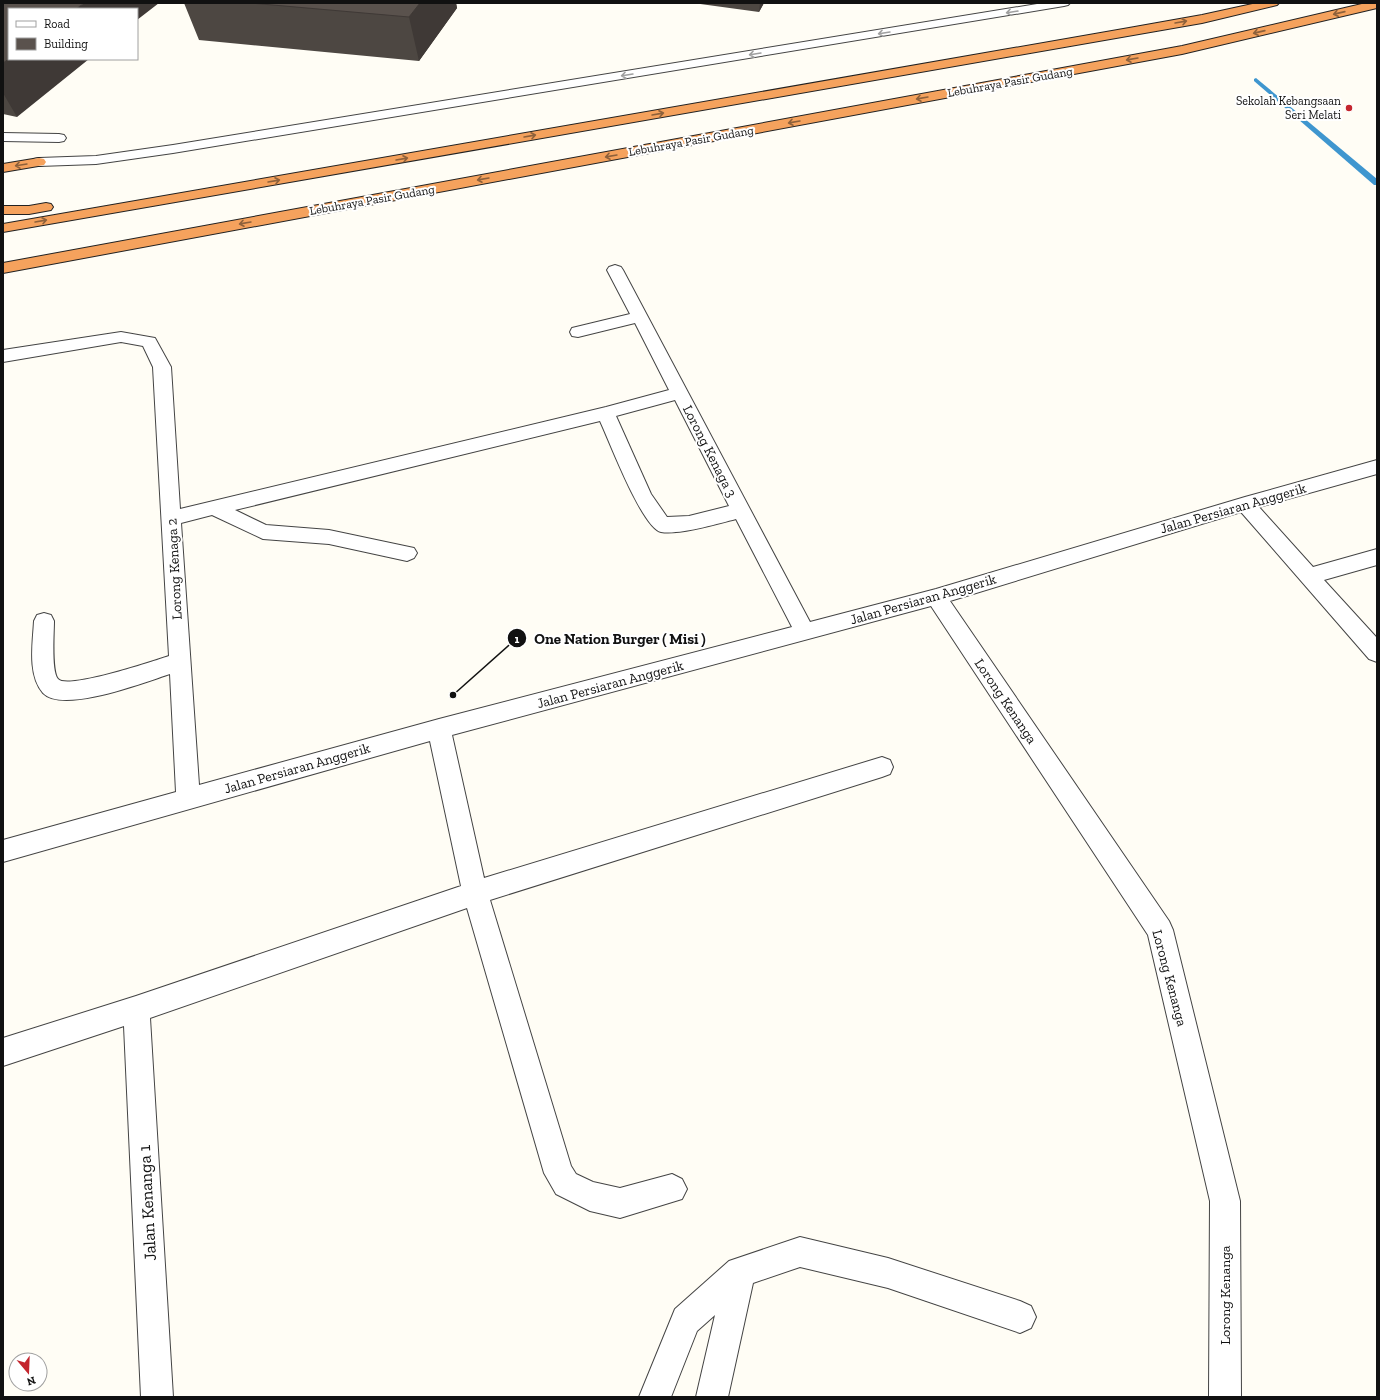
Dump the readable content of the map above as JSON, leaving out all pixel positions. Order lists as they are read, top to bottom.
{
  "streets": {
    "highway": ["Lebuhraya Pasir Gudang"],
    "street": [
      "Lorong Kenaga 3",
      "Jalan Persiaran Anggerik",
      "Lorong Kenaga 2",
      "Lorong Kenanga",
      "Jalan Kenanga 1"
    ]
  },
  "crossings": [
    ["Lorong Kenaga 3", "Jalan Persiaran Anggerik"],
    ["Jalan Persiaran Anggerik", "Lorong Kenaga 2"],
    ["Jalan Persiaran Anggerik", "Lorong Kenanga"]
  ],
  "places": ["Sekolah Kebangsaan Seri Melati", "One Nation Burger ( Misi )"],
  "legend": ["Road", "Building"],
  "north": "bottom"
}
